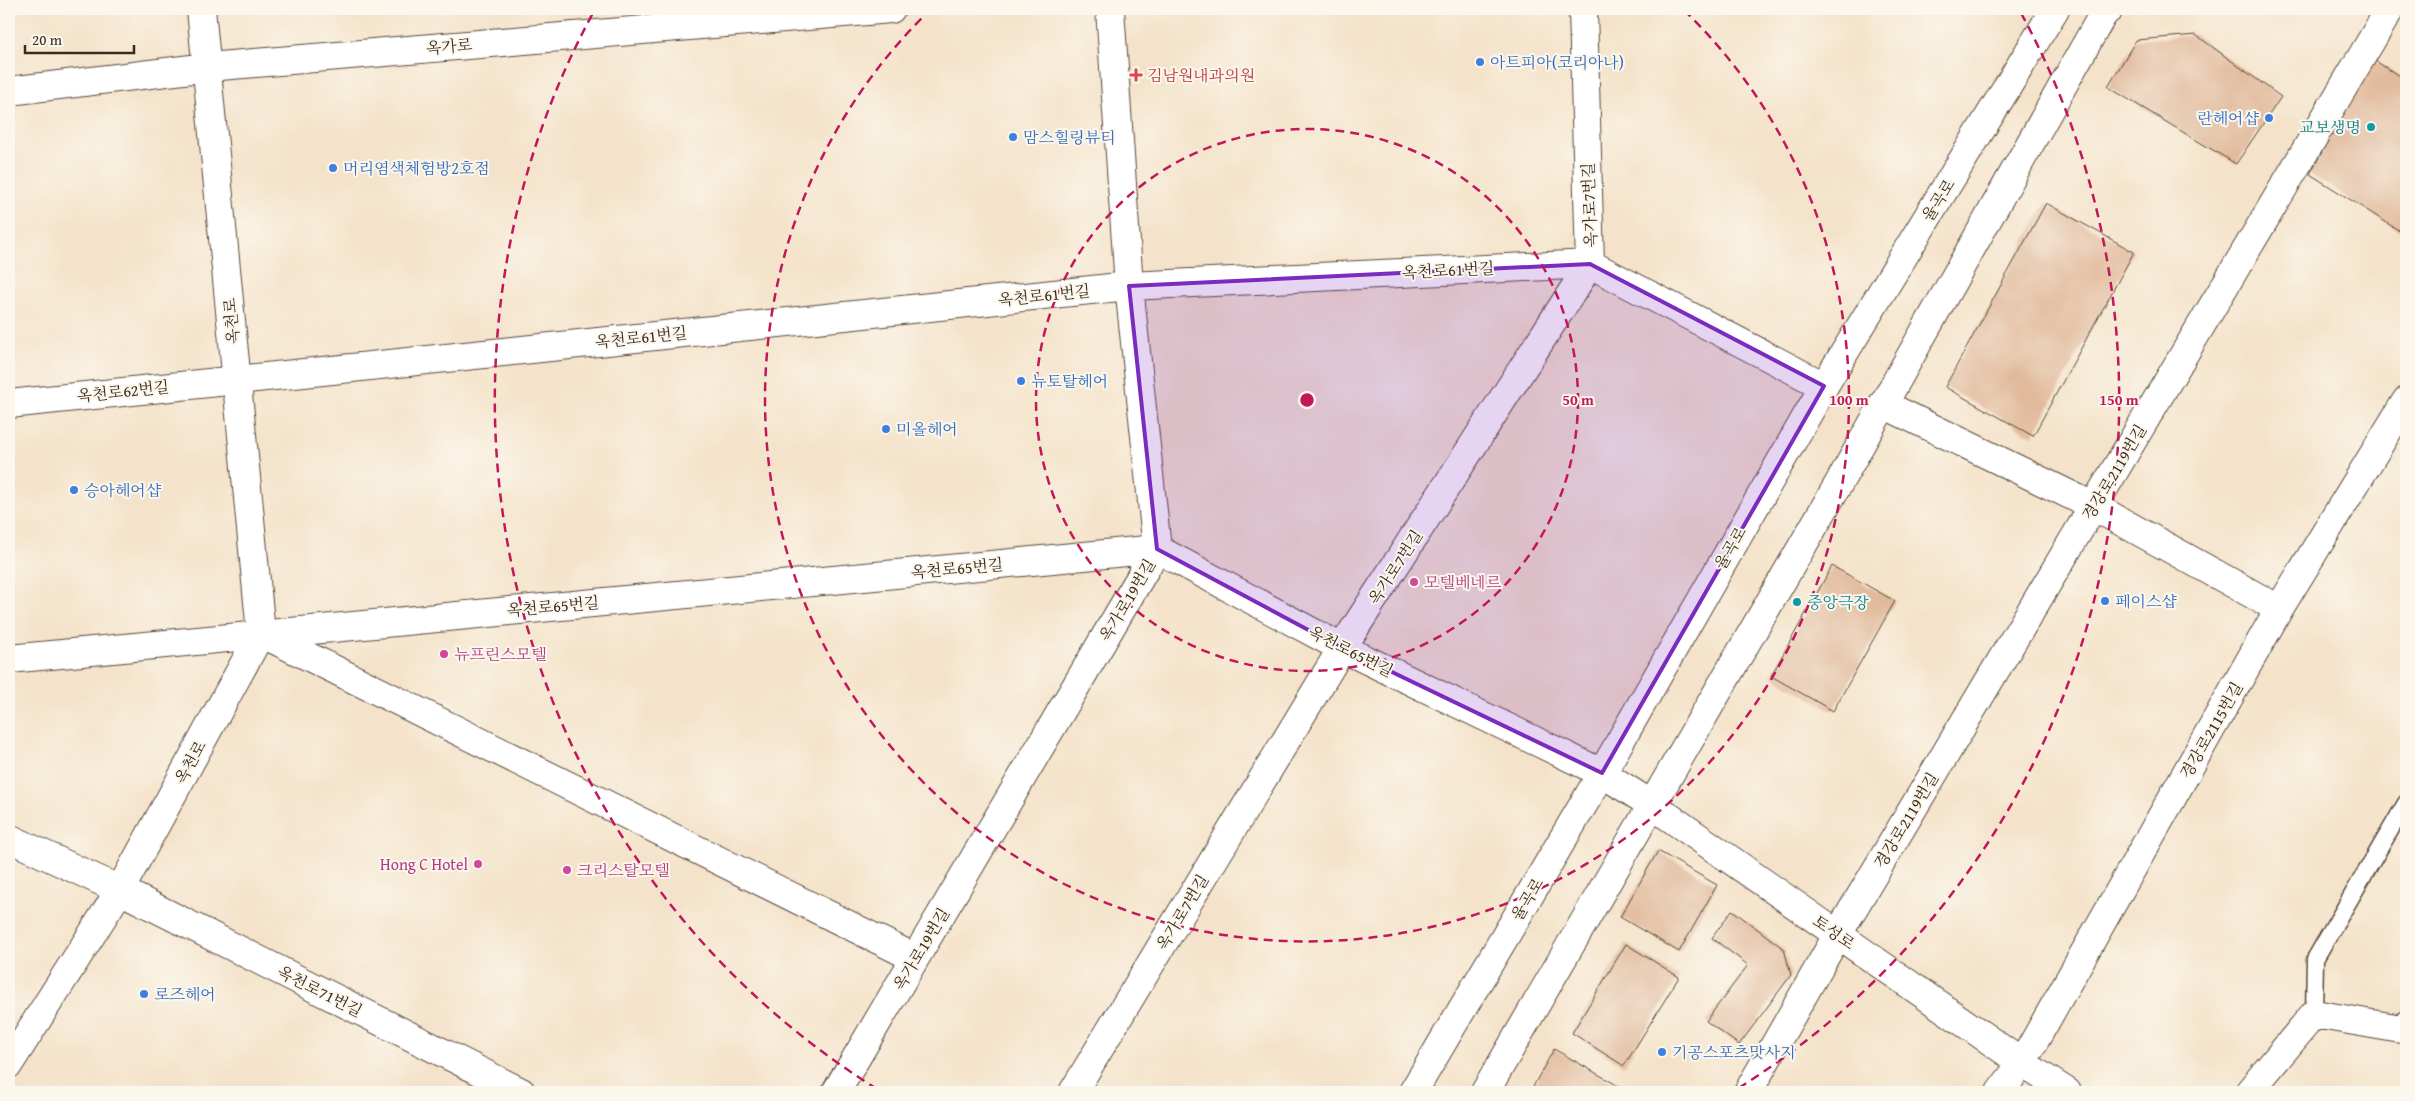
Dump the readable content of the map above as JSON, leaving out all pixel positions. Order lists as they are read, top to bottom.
{
  "streets": {
    "street": [
      "옥가로",
      "율곡로",
      "옥가로7번길",
      "옥천로61번길",
      "옥천로",
      "옥천로62번길",
      "경강로2119번길",
      "옥천로65번길",
      "옥가로19번길",
      "경강로2115번길",
      "토성로",
      "옥천로71번길"
    ]
  },
  "crossings": [
    ["옥가로", "옥천로"],
    ["율곡로", "옥천로65번길"],
    ["율곡로", "토성로"],
    ["옥가로7번길", "옥천로61번길"],
    ["옥가로7번길", "옥천로65번길"],
    ["옥천로61번길", "옥천로"],
    ["옥천로61번길", "옥천로62번길"],
    ["옥천로61번길", "옥가로19번길"],
    ["옥천로", "옥천로62번길"],
    ["옥천로", "옥천로65번길"],
    ["옥천로", "옥천로71번길"],
    ["경강로2119번길", "토성로"],
    ["옥천로65번길", "옥가로19번길"],
    ["옥천로65번길", "토성로"],
    ["경강로2115번길", "토성로"]
  ],
  "places": {
    "other": [
      "아트피아(코리아나)",
      "란헤어샵",
      "교보생명",
      "맘스힐링뷰티",
      "머리염색체험방2호점",
      "뉴토탈헤어",
      "미올헤어",
      "승아헤어샵",
      "모텔베네르",
      "페이스샵",
      "중앙극장",
      "뉴프린스모텔",
      "Hong C Hotel",
      "크리스탈모텔",
      "로즈헤어",
      "기공스포츠맛사지"
    ],
    "health": ["김남원내과의원"]
  },
  "scale_bar": "20 m",
  "rings": ["50 m", "100 m", "150 m"]
}
